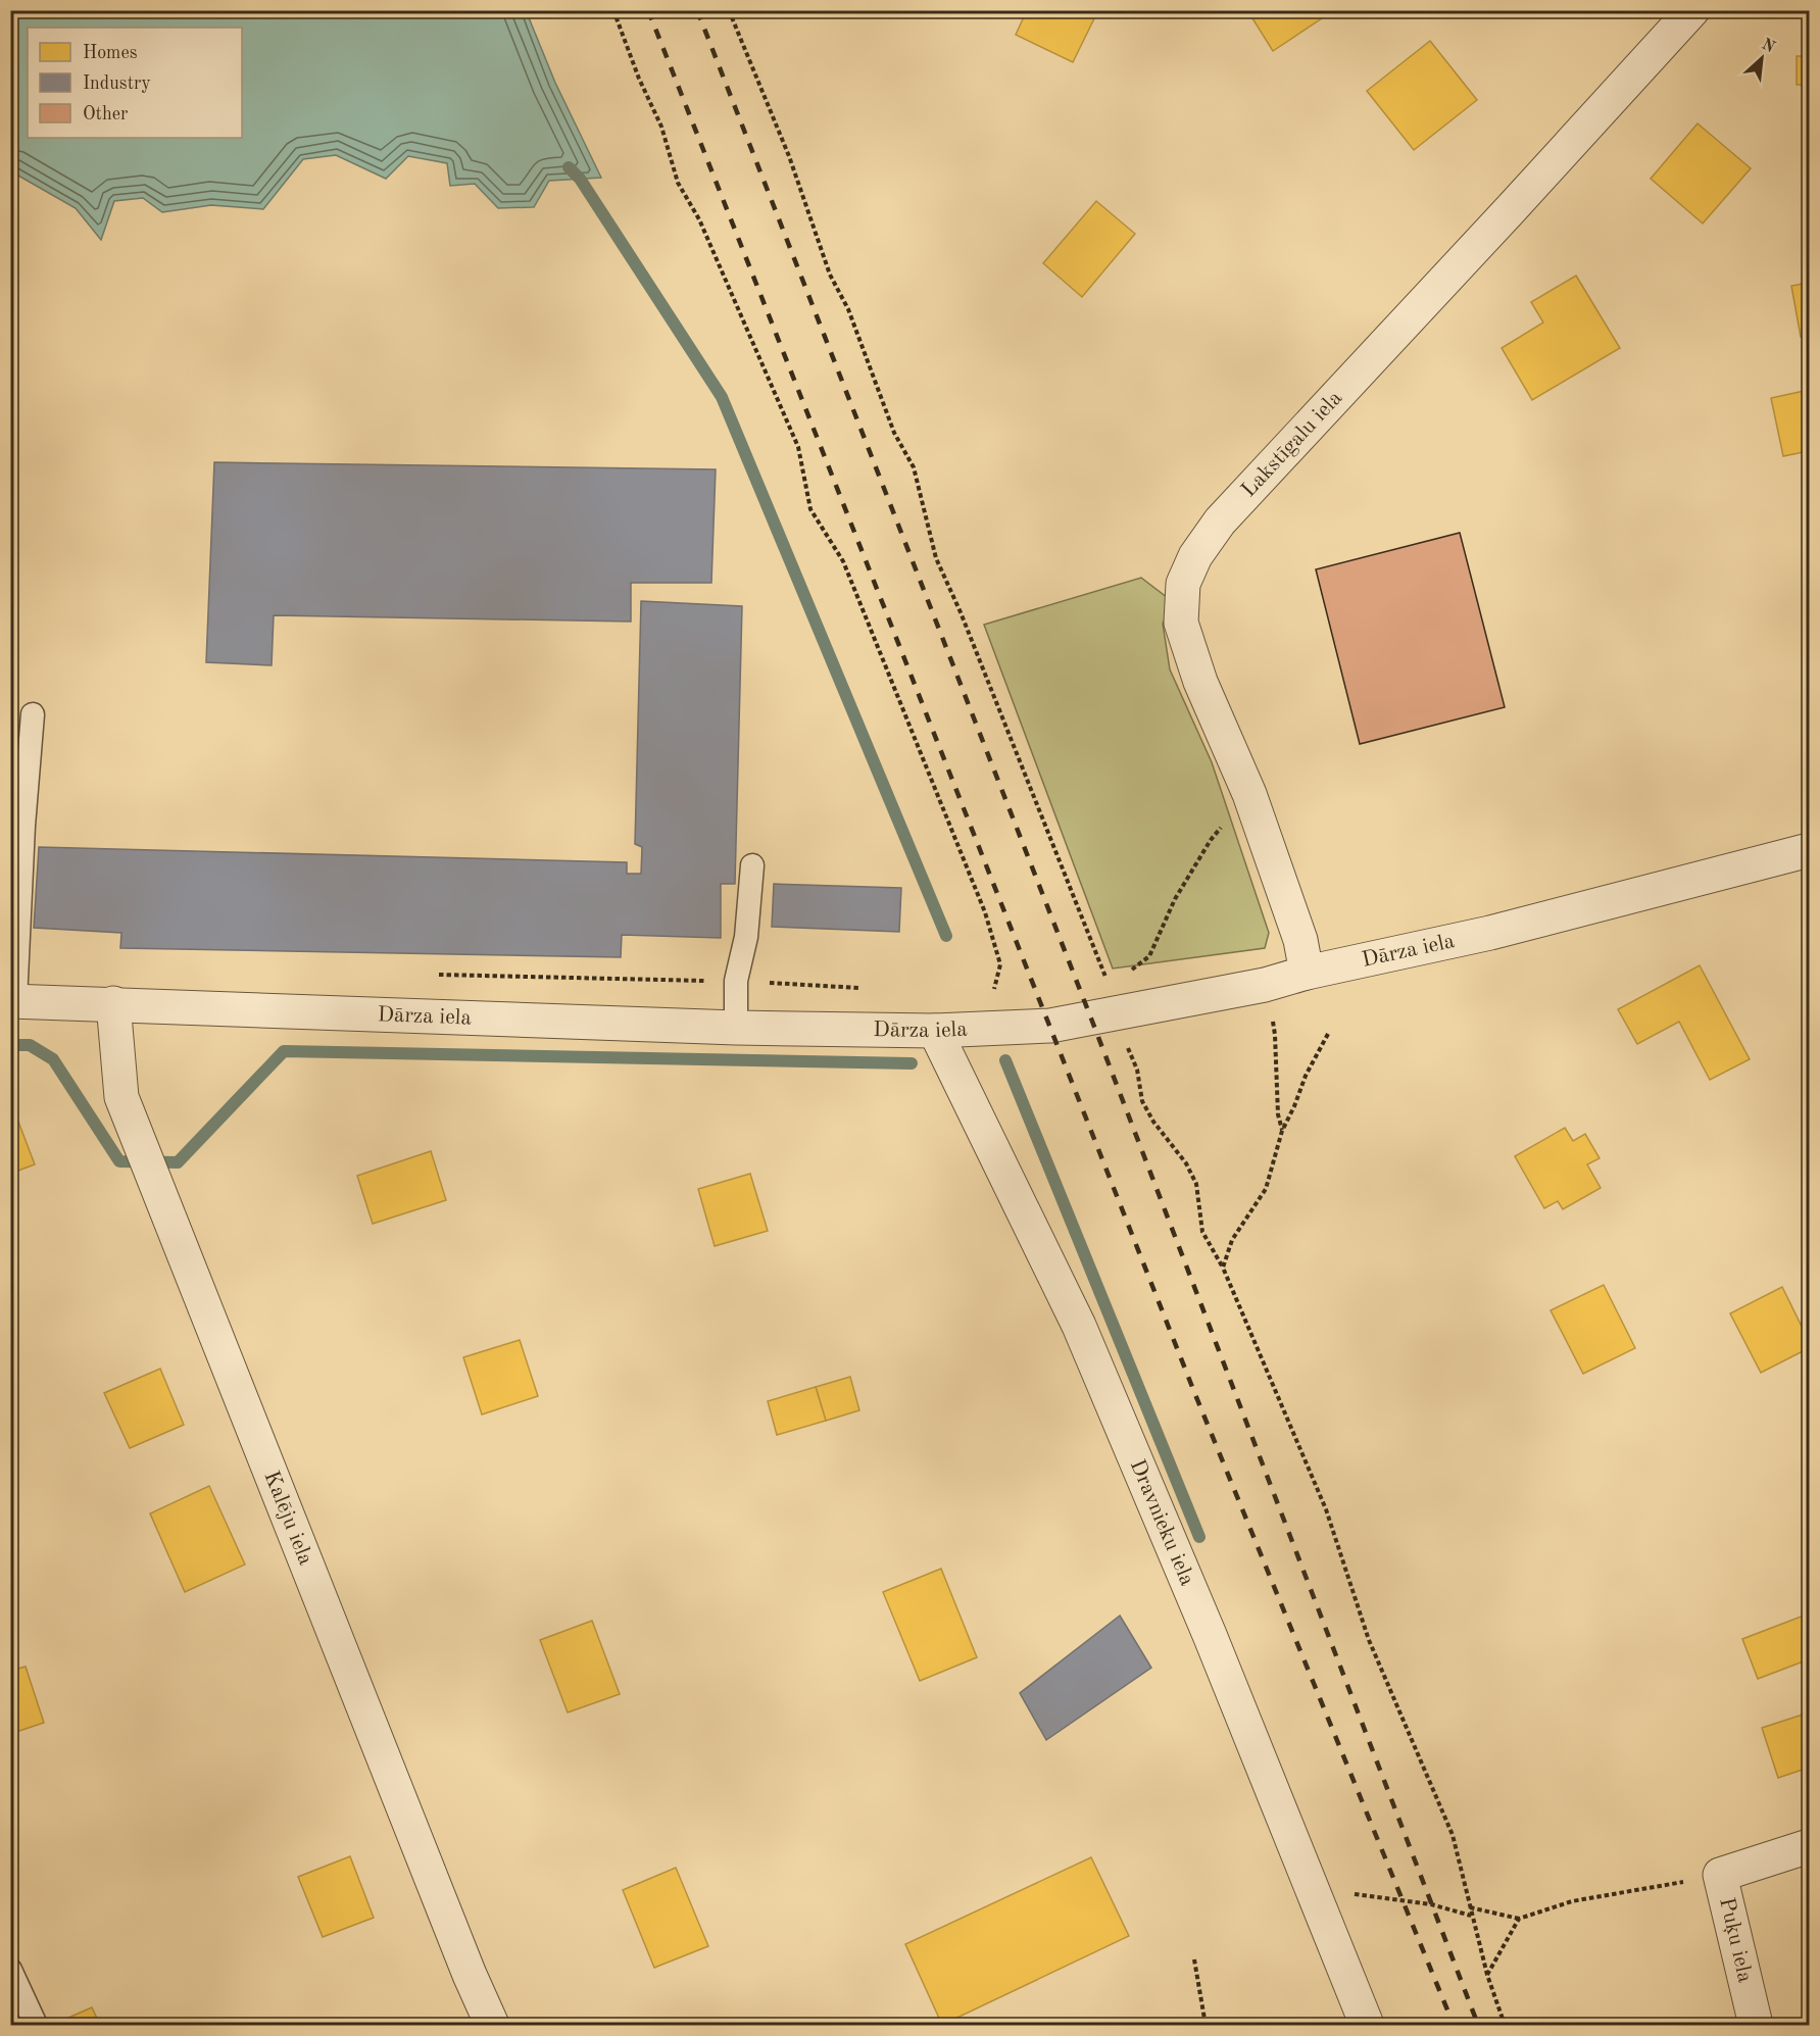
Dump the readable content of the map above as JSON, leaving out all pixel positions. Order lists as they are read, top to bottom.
{
  "streets": {
    "street": [
      "Lakstīgalu iela",
      "Dārza iela",
      "Kalēju iela",
      "Dravnieku iela",
      "Puķu iela"
    ]
  },
  "crossings": [
    ["Lakstīgalu iela", "Dārza iela"],
    ["Dārza iela", "Kalēju iela"],
    ["Dārza iela", "Dravnieku iela"]
  ],
  "legend": ["Homes", "Industry", "Other"],
  "north": "top right"
}
